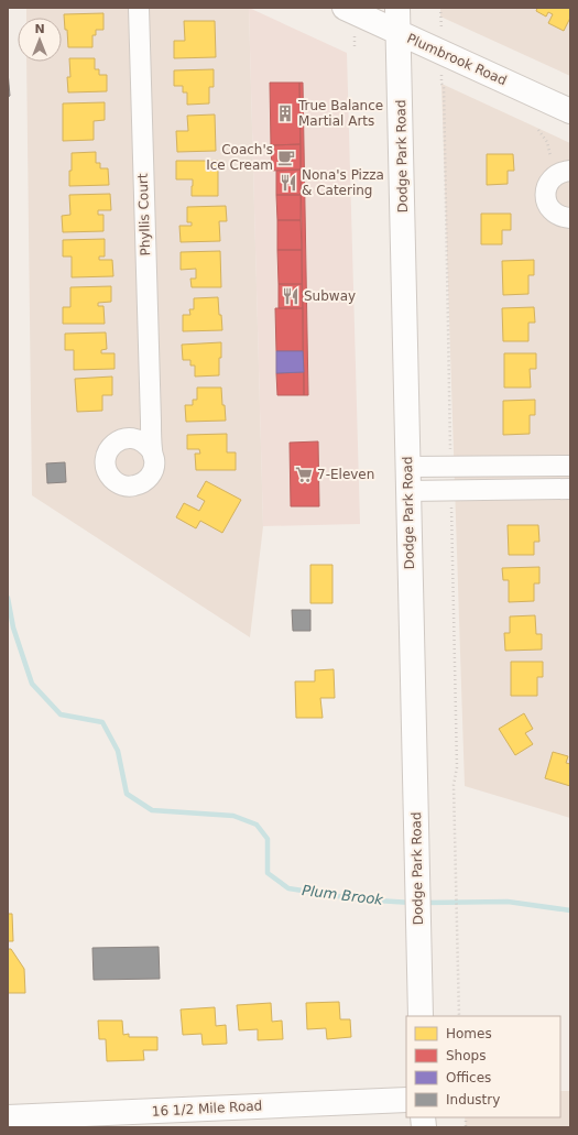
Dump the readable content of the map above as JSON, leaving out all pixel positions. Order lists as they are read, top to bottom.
{
  "streets": {
    "street": [
      "Plumbrook Road",
      "Dodge Park Road",
      "Phyllis Court",
      "16 1/2 Mile Road"
    ]
  },
  "crossings": [
    ["Plumbrook Road", "Dodge Park Road"]
  ],
  "water": ["Plum Brook"],
  "places": {
    "building": ["True Balance Martial Arts"],
    "cafe": ["Coach's Ice Cream"],
    "restaurant": ["Nona's Pizza & Catering", "Subway"],
    "supermarket": ["7-Eleven"]
  },
  "legend": [
    "Homes",
    "Shops",
    "Offices",
    "Industry"
  ],
  "north": "top"
}
